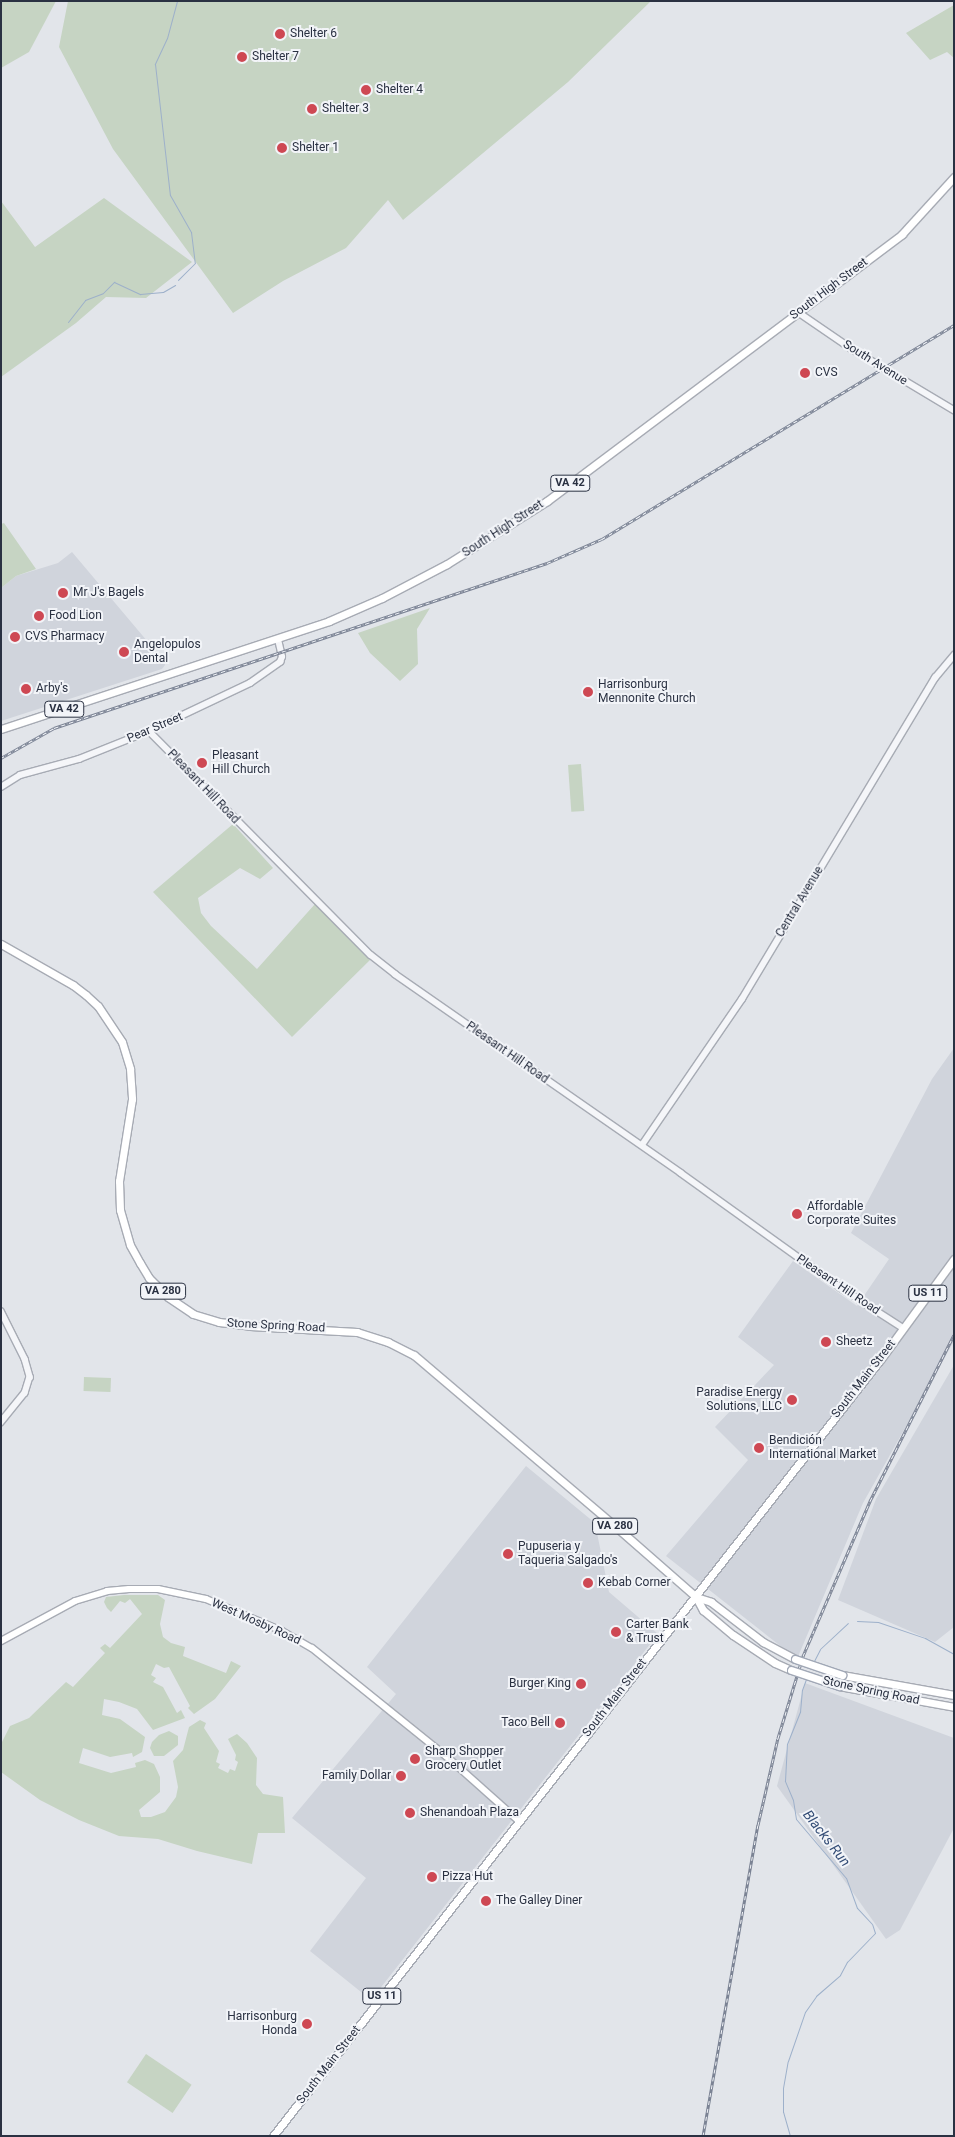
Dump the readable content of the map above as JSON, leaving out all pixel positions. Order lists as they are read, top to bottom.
{
  "streets": {
    "main road": [
      "South High Street",
      "VA 42",
      "VA 280",
      "US 11",
      "Stone Spring Road",
      "South Main Street",
      "West Mosby Road"
    ],
    "street": [
      "South Avenue",
      "Pear Street",
      "Pleasant Hill Road",
      "Central Avenue"
    ]
  },
  "crossings": [
    ["South High Street", "South Avenue"],
    ["South High Street", "Pear Street"],
    ["Pear Street", "Pleasant Hill Road"],
    ["Pleasant Hill Road", "Central Avenue"],
    ["Pleasant Hill Road", "South Main Street"],
    ["Stone Spring Road", "South Main Street"],
    ["South Main Street", "West Mosby Road"]
  ],
  "water": ["Blacks Run"],
  "places": [
    "Shelter 6",
    "Shelter 7",
    "Shelter 4",
    "Shelter 3",
    "Shelter 1",
    "CVS",
    "Mr J's Bagels",
    "Food Lion",
    "CVS Pharmacy",
    "Angelopulos Dental",
    "Arby's",
    "Harrisonburg Mennonite Church",
    "Pleasant Hill Church",
    "Affordable Corporate Suites",
    "Sheetz",
    "Paradise Energy Solutions, LLC",
    "Bendición International Market",
    "Pupuseria y Taqueria Salgado's",
    "Kebab Corner",
    "Carter Bank & Trust",
    "Burger King",
    "Taco Bell",
    "Sharp Shopper Grocery Outlet",
    "Family Dollar",
    "Shenandoah Plaza",
    "Pizza Hut",
    "The Galley Diner",
    "Harrisonburg Honda"
  ]
}
